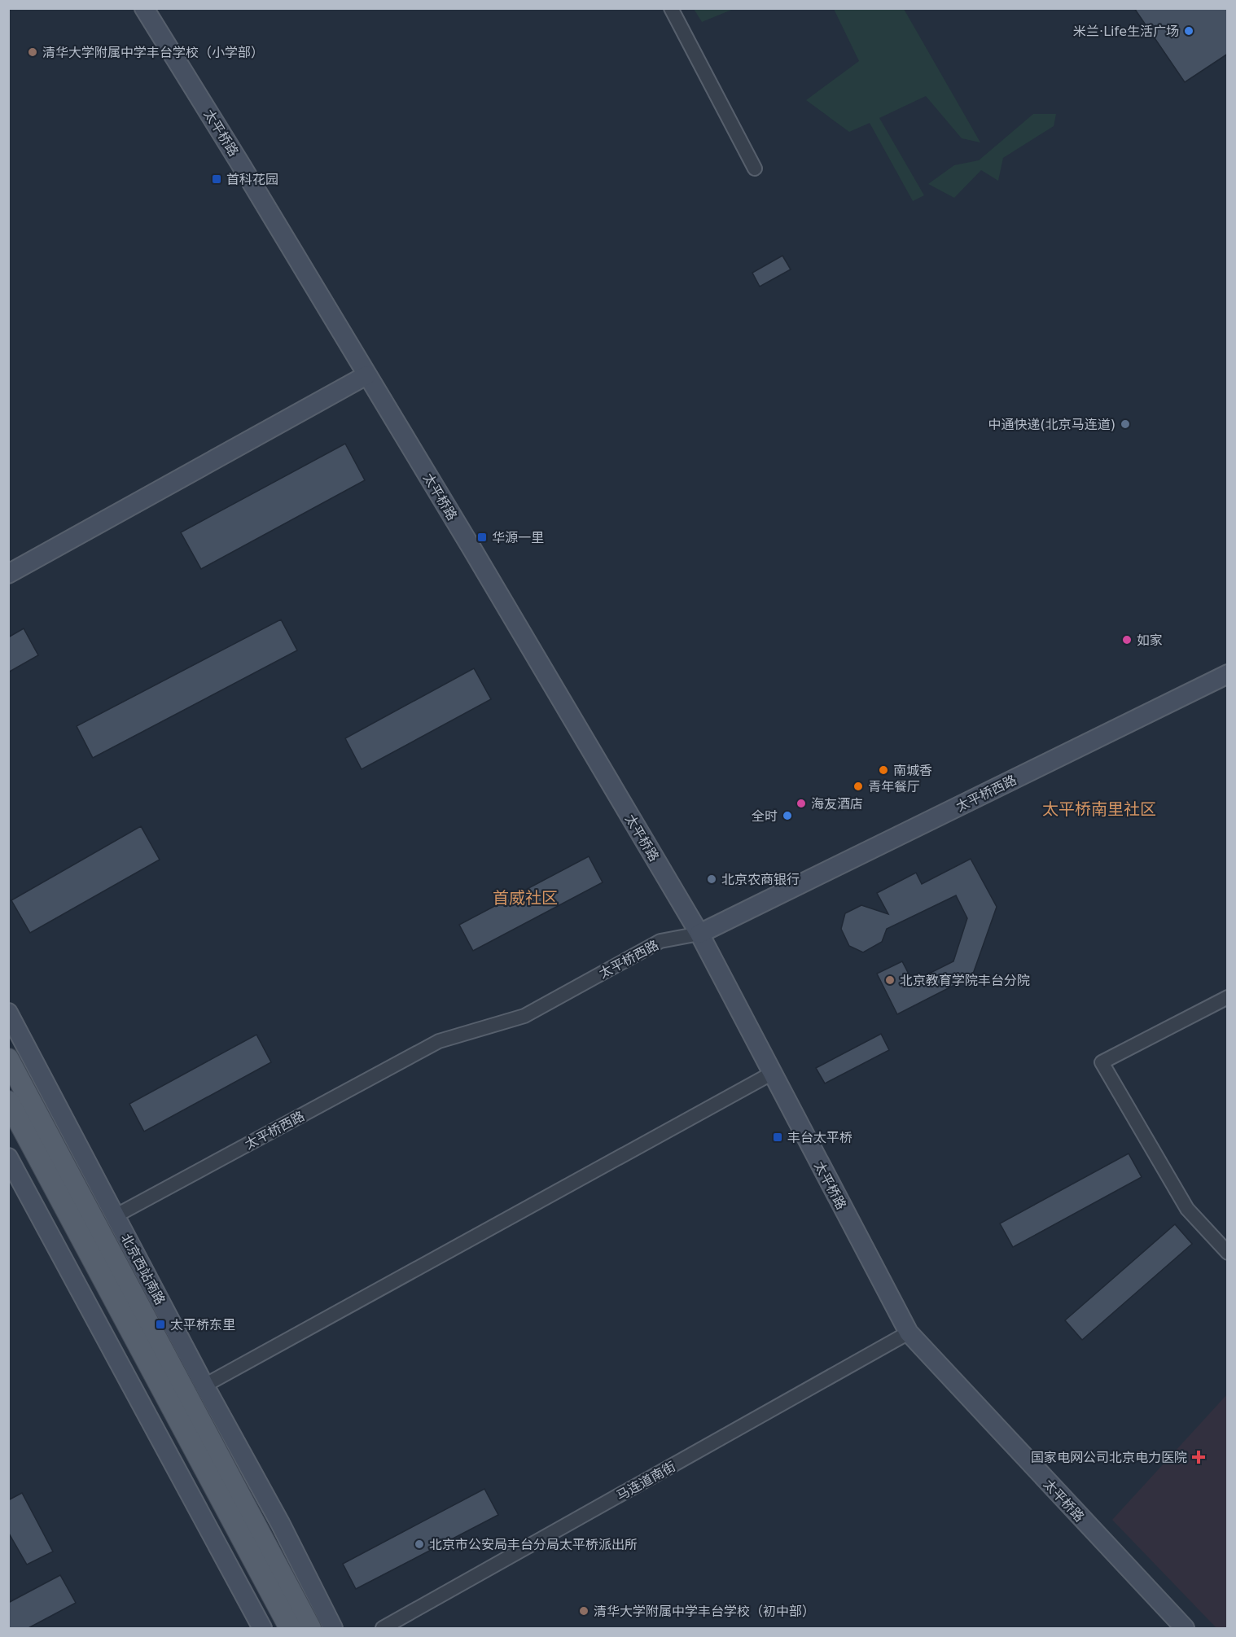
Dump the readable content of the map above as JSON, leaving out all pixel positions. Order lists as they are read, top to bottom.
{
  "streets": {
    "main road": ["北京西站南路"],
    "street": ["太平桥路", "太平桥西路", "马连道南街"]
  },
  "crossings": [
    ["太平桥路", "太平桥西路"],
    ["太平桥路", "马连道南街"],
    ["太平桥西路", "北京西站南路"]
  ],
  "districts": ["太平桥南里社区", "首威社区"],
  "places": {
    "other": [
      "米兰·Life生活广场",
      "清华大学附属中学丰台学校（小学部）",
      "中通快递(北京马连道)",
      "如家",
      "南城香",
      "青年餐厅",
      "海友酒店",
      "全时",
      "北京农商银行",
      "北京教育学院丰台分院",
      "北京市公安局丰台分局太平桥派出所",
      "清华大学附属中学丰台学校（初中部）"
    ],
    "transit": [
      "首科花园",
      "华源一里",
      "丰台太平桥",
      "太平桥东里"
    ],
    "health": ["国家电网公司北京电力医院"]
  }
}
